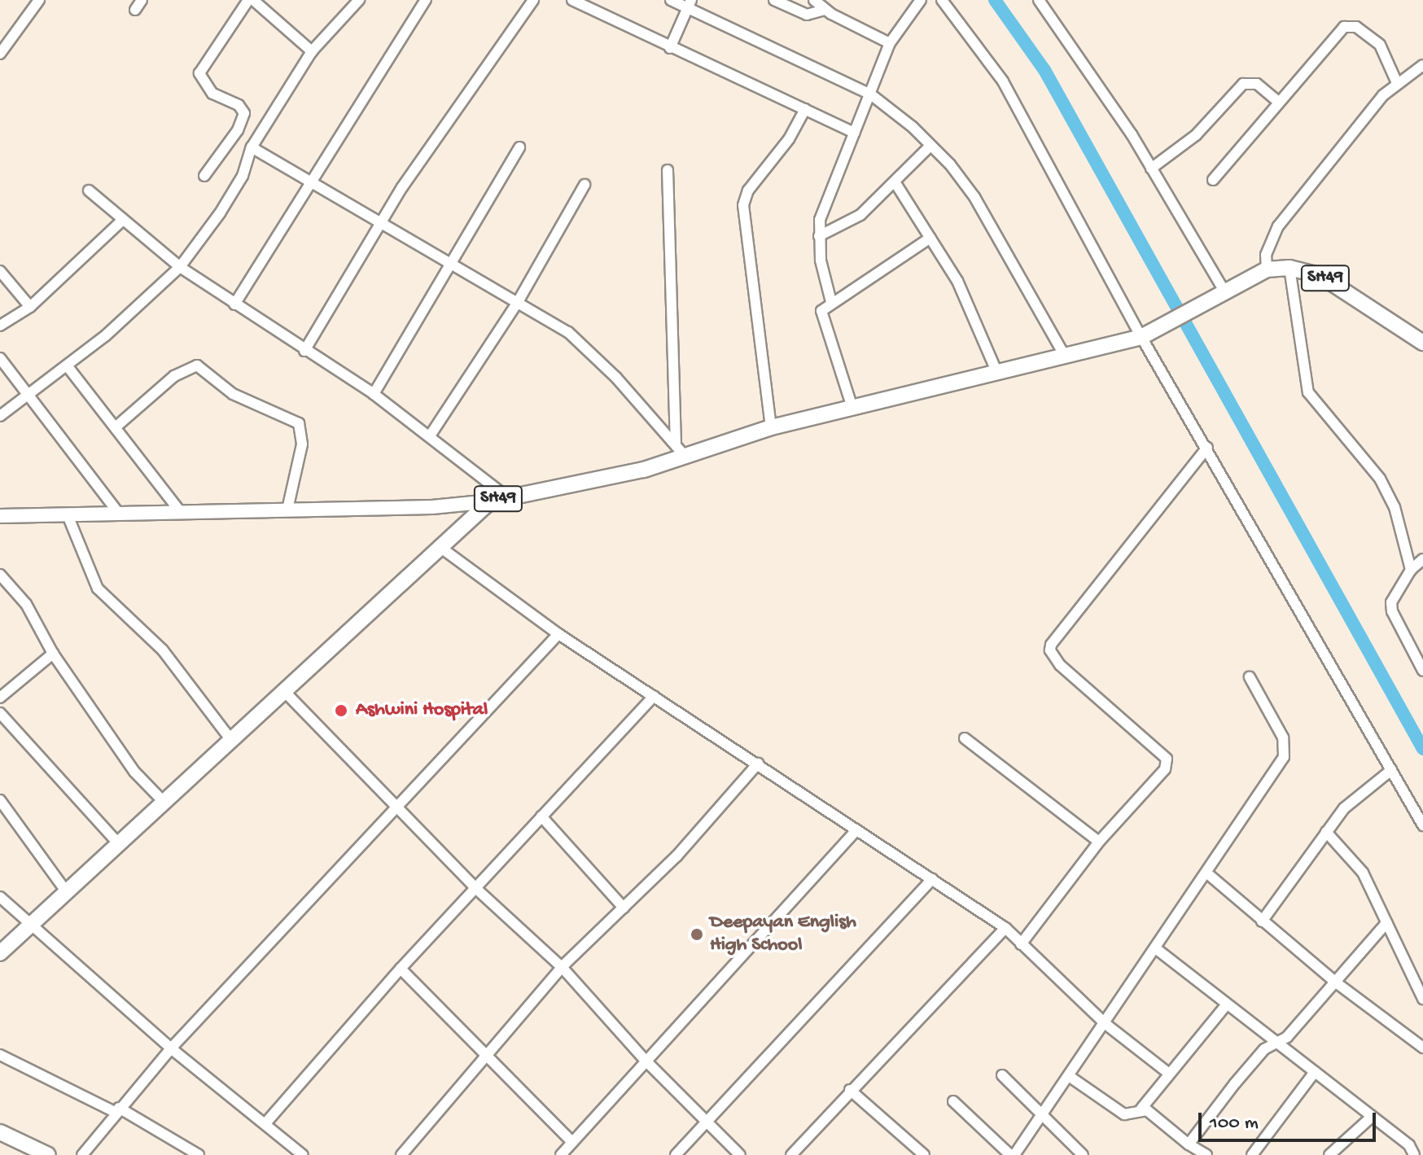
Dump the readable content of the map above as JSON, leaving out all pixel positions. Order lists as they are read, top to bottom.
{
  "streets": {
    "main road": ["SH49"]
  },
  "places": ["Ashwini Hospital", "Deepayan English High School"],
  "scale_bar": "100 m"
}
